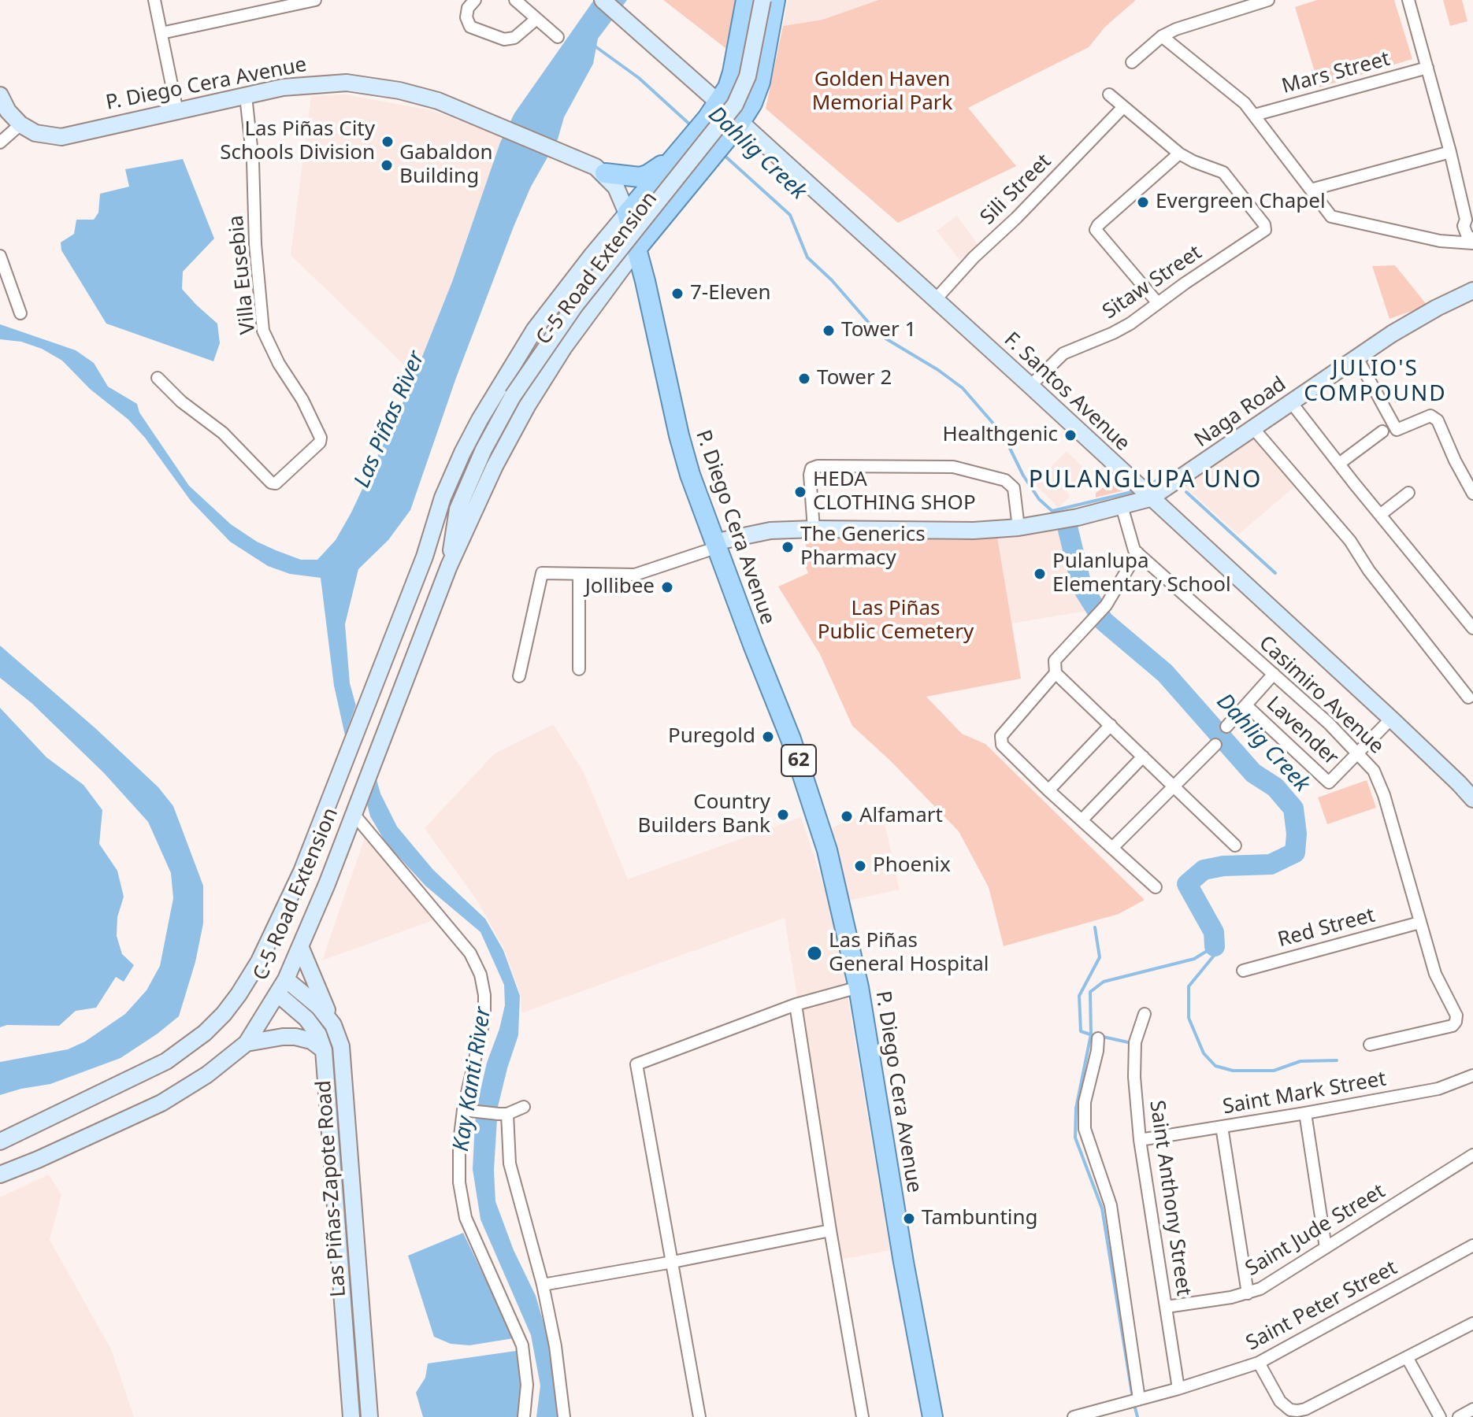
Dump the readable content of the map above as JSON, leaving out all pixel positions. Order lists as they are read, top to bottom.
{
  "streets": {
    "main road": [
      "P. Diego Cera Avenue",
      "C-5 Road Extension",
      "F. Santos Avenue",
      "Naga Road",
      "62",
      "Las Piñas-Zapote Road"
    ],
    "street": [
      "Mars Street",
      "Sili Street",
      "Villa Eusebia",
      "Sitaw Street",
      "Casimiro Avenue",
      "Lavender",
      "Red Street",
      "Saint Mark Street",
      "Saint Anthony Street",
      "Saint Jude Street",
      "Saint Peter Street"
    ]
  },
  "crossings": [
    ["P. Diego Cera Avenue", "C-5 Road Extension"],
    ["P. Diego Cera Avenue", "Villa Eusebia"],
    ["P. Diego Cera Avenue", "Naga Road"],
    ["Sili Street", "F. Santos Avenue"],
    ["C-5 Road Extension", "F. Santos Avenue"],
    ["C-5 Road Extension", "Las Piñas-Zapote Road"],
    ["Sitaw Street", "F. Santos Avenue"],
    ["F. Santos Avenue", "Naga Road"],
    ["Naga Road", "Casimiro Avenue"],
    ["Casimiro Avenue", "Lavender"],
    ["Casimiro Avenue", "Red Street"],
    ["Saint Mark Street", "Saint Anthony Street"],
    ["Saint Anthony Street", "Saint Jude Street"],
    ["Saint Anthony Street", "Saint Peter Street"]
  ],
  "districts": ["JULIO'S COMPOUND", "PULANGLUPA UNO"],
  "water": ["Dahlig Creek", "Las Piñas River", "Kay Kanti River"],
  "parks": ["Golden Haven Memorial Park", "Las Piñas Public Cemetery"],
  "places": [
    "Las Piñas City Schools Division",
    "Gabaldon Building",
    "Evergreen Chapel",
    "7-Eleven",
    "Tower 1",
    "Tower 2",
    "Healthgenic",
    "HEDA CLOTHING SHOP",
    "The Generics Pharmacy",
    "Pulanlupa Elementary School",
    "Jollibee",
    "Puregold",
    "Country Builders Bank",
    "Alfamart",
    "Phoenix",
    "Las Piñas General Hospital",
    "Tambunting"
  ]
}
